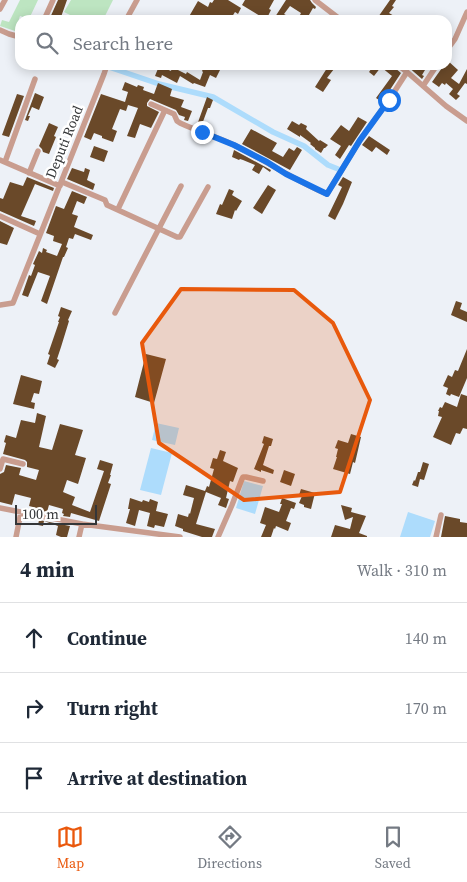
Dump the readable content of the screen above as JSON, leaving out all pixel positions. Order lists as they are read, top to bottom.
{
  "streets": {
    "street": ["Deputi Road"]
  },
  "scale_bar": "100 m",
  "page": {
    "search": "Search here",
    "scale": "100 m",
    "heading": ["4 min", "Walk · 310 m"],
    "list": [
      ["Continue", "140 m"],
      ["Turn right", "170 m"],
      "Arrive at destination"
    ],
    "nav": ["Map", "Directions", "Saved"]
  }
}
